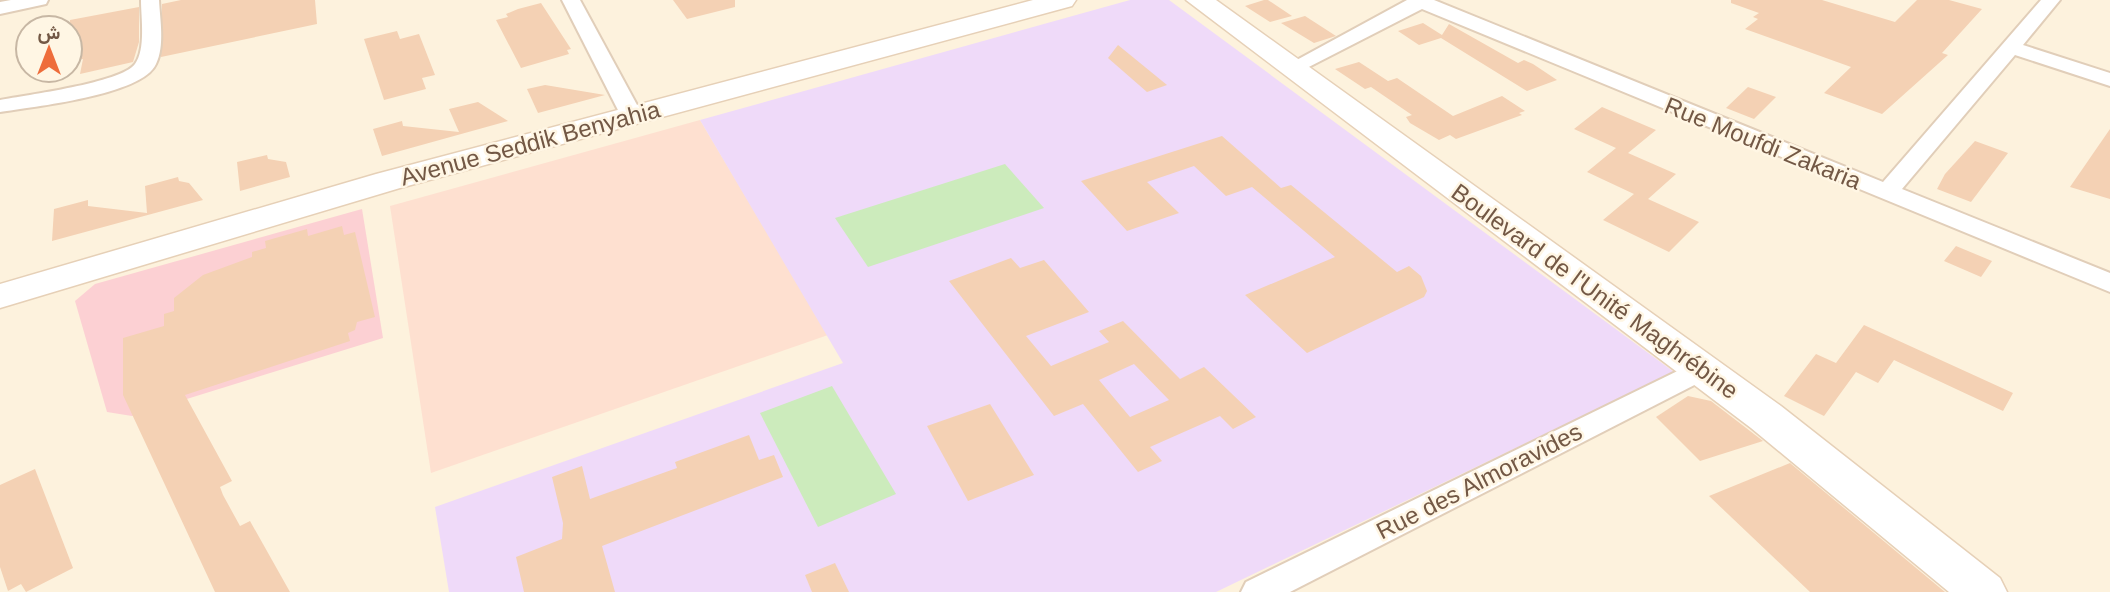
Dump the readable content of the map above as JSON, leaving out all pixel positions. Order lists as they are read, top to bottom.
{
  "streets": {
    "street": [
      "Avenue Seddik Benyahia",
      "Rue Moufdi Zakaria",
      "Boulevard de l'Unité Maghrébine",
      "Rue des Almoravides"
    ]
  },
  "crossings": [
    ["Boulevard de l'Unité Maghrébine", "Rue des Almoravides"]
  ],
  "north": "top"
}
